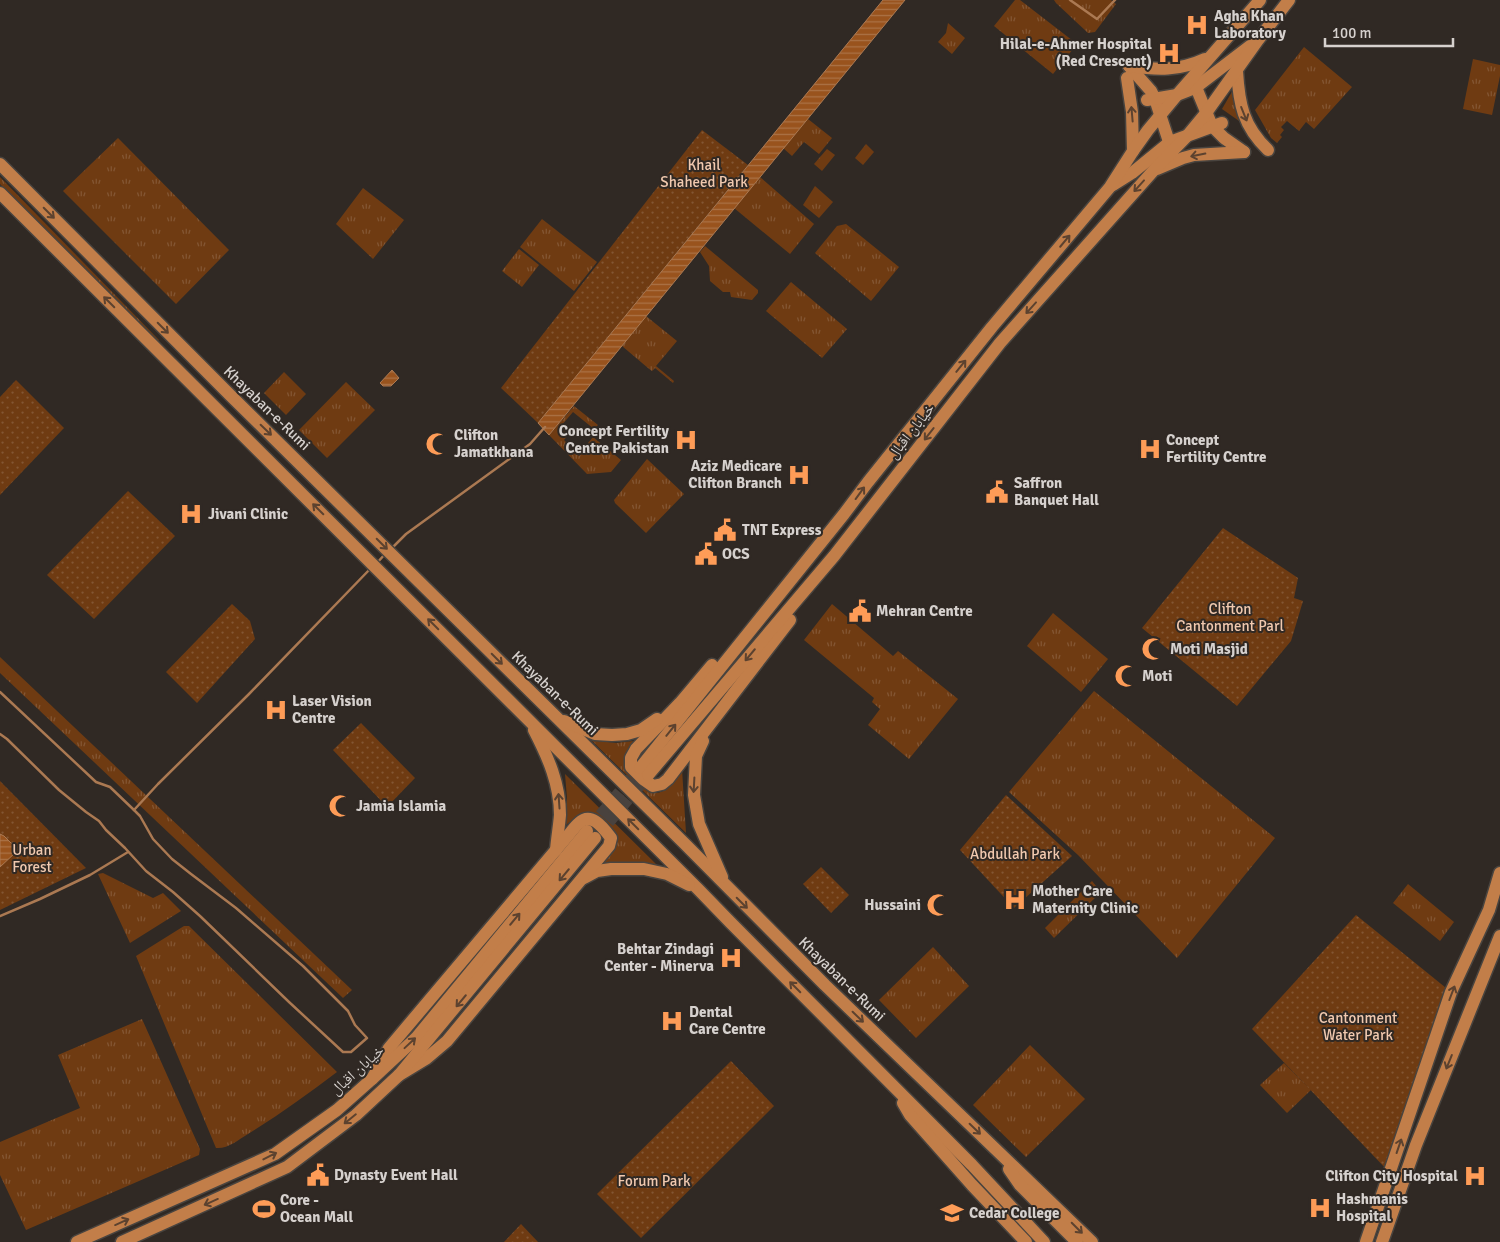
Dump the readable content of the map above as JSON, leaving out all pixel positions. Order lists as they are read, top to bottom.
{
  "streets": {
    "main road": ["Khayaban-e-Rumi", "خیابان اقبال"]
  },
  "parks": [
    "Khail Shaheed Park",
    "Clifton Cantonment Parl",
    "Urban Forest",
    "Abdullah Park",
    "Cantonment Water Park",
    "Forum Park"
  ],
  "places": {
    "hospital": [
      "Agha Khan Laboratory",
      "Hilal-e-Ahmer Hospital (Red Crescent)",
      "Concept Fertility Centre Pakistan",
      "Concept Fertility Centre",
      "Aziz Medicare Clifton Branch",
      "Jivani Clinic",
      "Laser Vision Centre",
      "Mother Care Maternity Clinic",
      "Behtar Zindagi Center - Minerva",
      "Dental Care Centre",
      "Clifton City Hospital",
      "Hashmanis Hospital"
    ],
    "mosque": [
      "Clifton Jamatkhana",
      "Moti Masjid",
      "Moti",
      "Jamia Islamia",
      "Hussaini"
    ],
    "public building": [
      "Saffron Banquet Hall",
      "TNT Express",
      "OCS",
      "Mehran Centre",
      "Dynasty Event Hall"
    ],
    "sports": ["Core - Ocean Mall"],
    "school or university": ["Cedar College"]
  },
  "scale_bar": "100 m"
}
